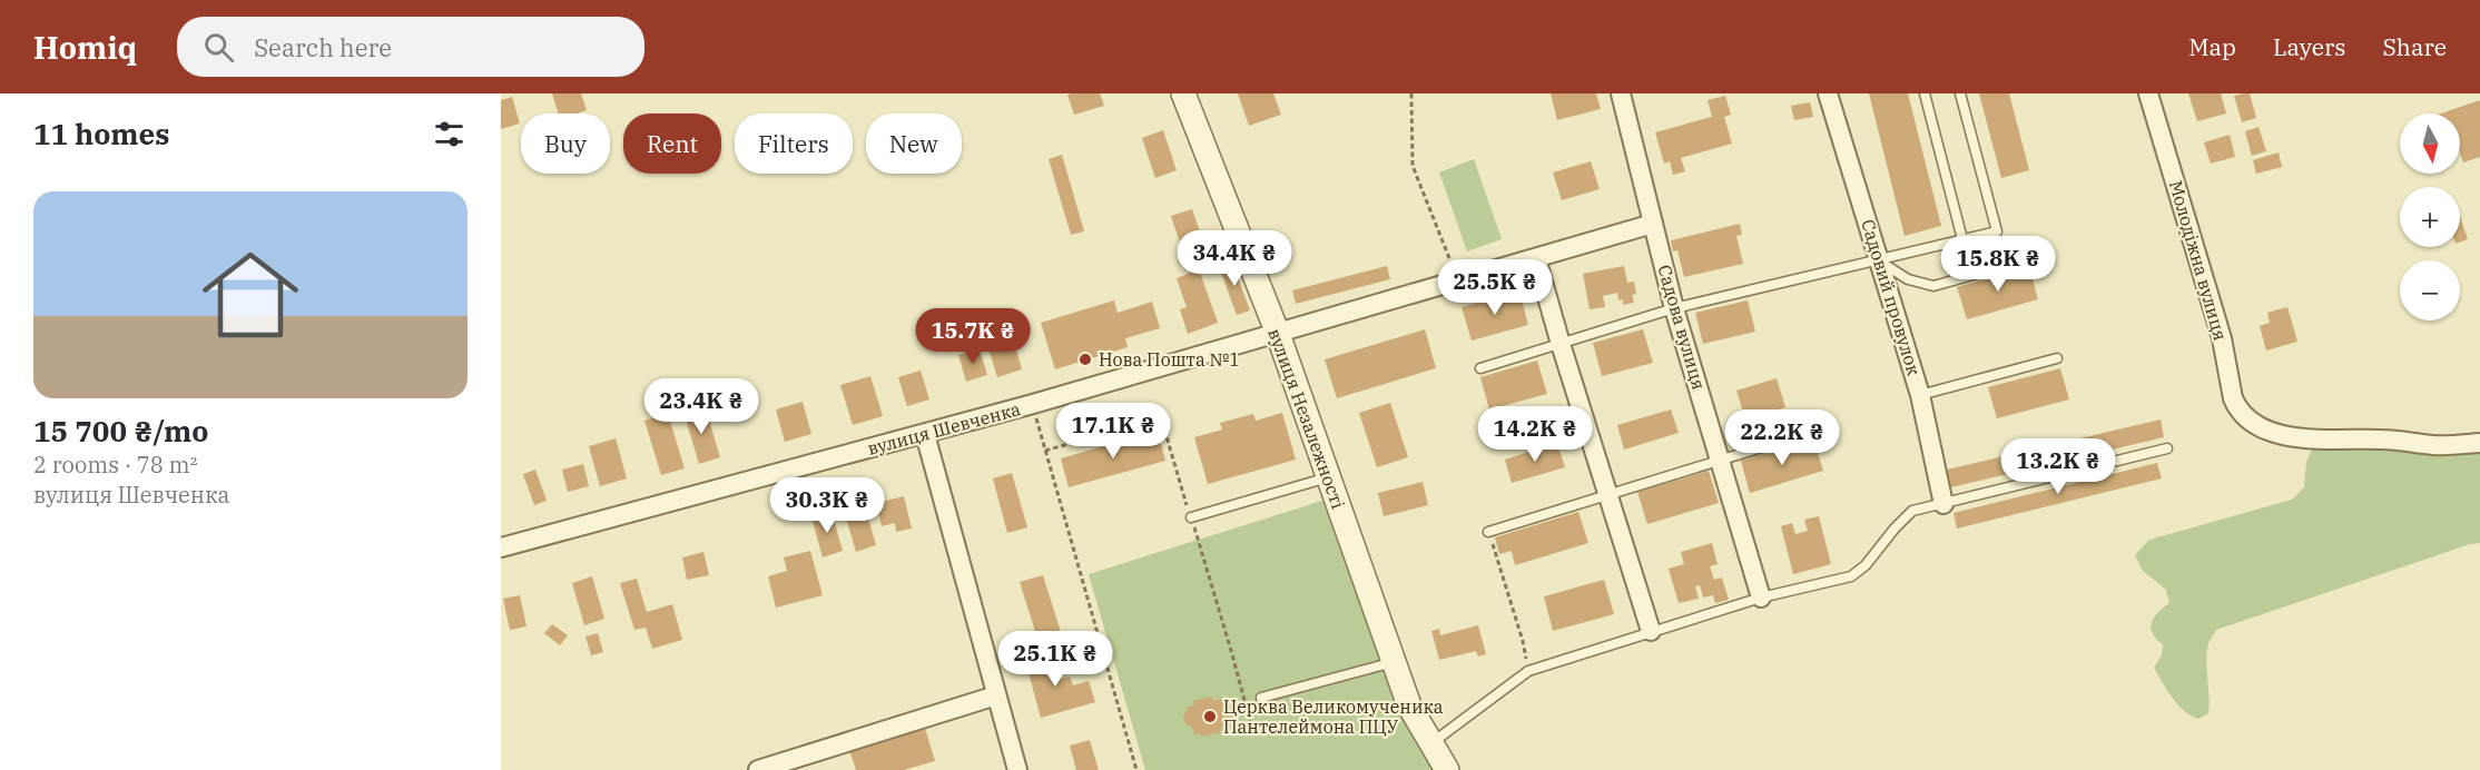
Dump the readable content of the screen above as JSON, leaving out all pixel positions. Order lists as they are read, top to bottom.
{
  "streets": {
    "street": [
      "Молодіжна вулиця",
      "Садовий провулок",
      "Садова вулиця",
      "вулиця Незалежності",
      "вулиця Шевченка"
    ]
  },
  "crossings": [
    ["Садова вулиця", "вулиця Шевченка"],
    ["вулиця Незалежності", "вулиця Шевченка"]
  ],
  "places": ["Нова Пошта №1", "Церква Великомученика Пантелеймона ПЦУ"],
  "north": "bottom",
  "page": {
    "header": "Homiq",
    "search": "Search here",
    "nav": ["Map", "Layers", "Share"],
    "heading": "11 homes",
    "map_buttons": ["+", "−"],
    "chip": [
      "Buy",
      "Rent",
      "Filters",
      "New"
    ],
    "list": [
      {
        "name": "15 700 ₴/mo",
        "note": "2 rooms · 78 m² · вулиця Шевченка"
      }
    ],
    "price": [
      "34.4K ₴",
      "15.8K ₴",
      "25.5K ₴",
      "15.7K ₴",
      "23.4K ₴",
      "17.1K ₴",
      "14.2K ₴",
      "22.2K ₴",
      "13.2K ₴",
      "30.3K ₴",
      "25.1K ₴"
    ]
  }
}
